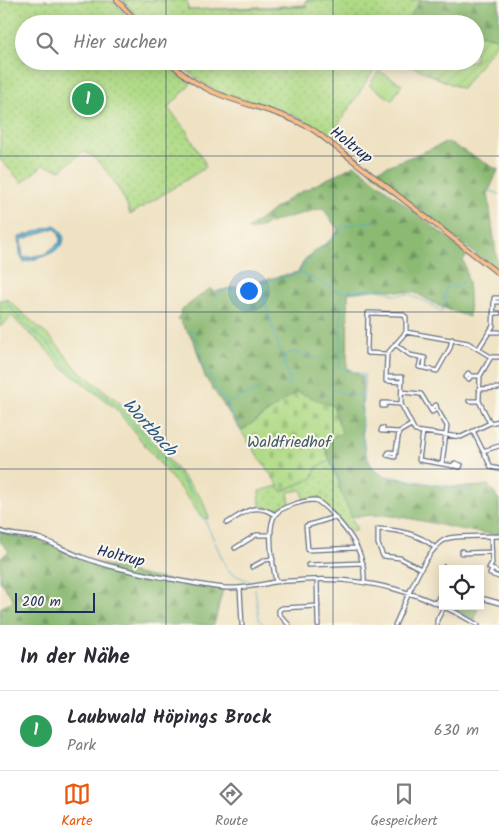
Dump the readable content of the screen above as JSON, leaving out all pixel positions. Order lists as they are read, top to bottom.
{
  "streets": {
    "main road": ["Holtrup"]
  },
  "water": ["Wortbach"],
  "parks": ["Waldfriedhof"],
  "scale_bar": "200 m",
  "page": {
    "search": "Hier suchen",
    "pins": "1",
    "scale": "200 m",
    "heading": "In der Nähe",
    "list": [
      {
        "mark": "1",
        "name": "Laubwald Höpings Brock",
        "note": "Park",
        "value": "630 m"
      }
    ],
    "nav": ["Karte", "Route", "Gespeichert"]
  }
}
